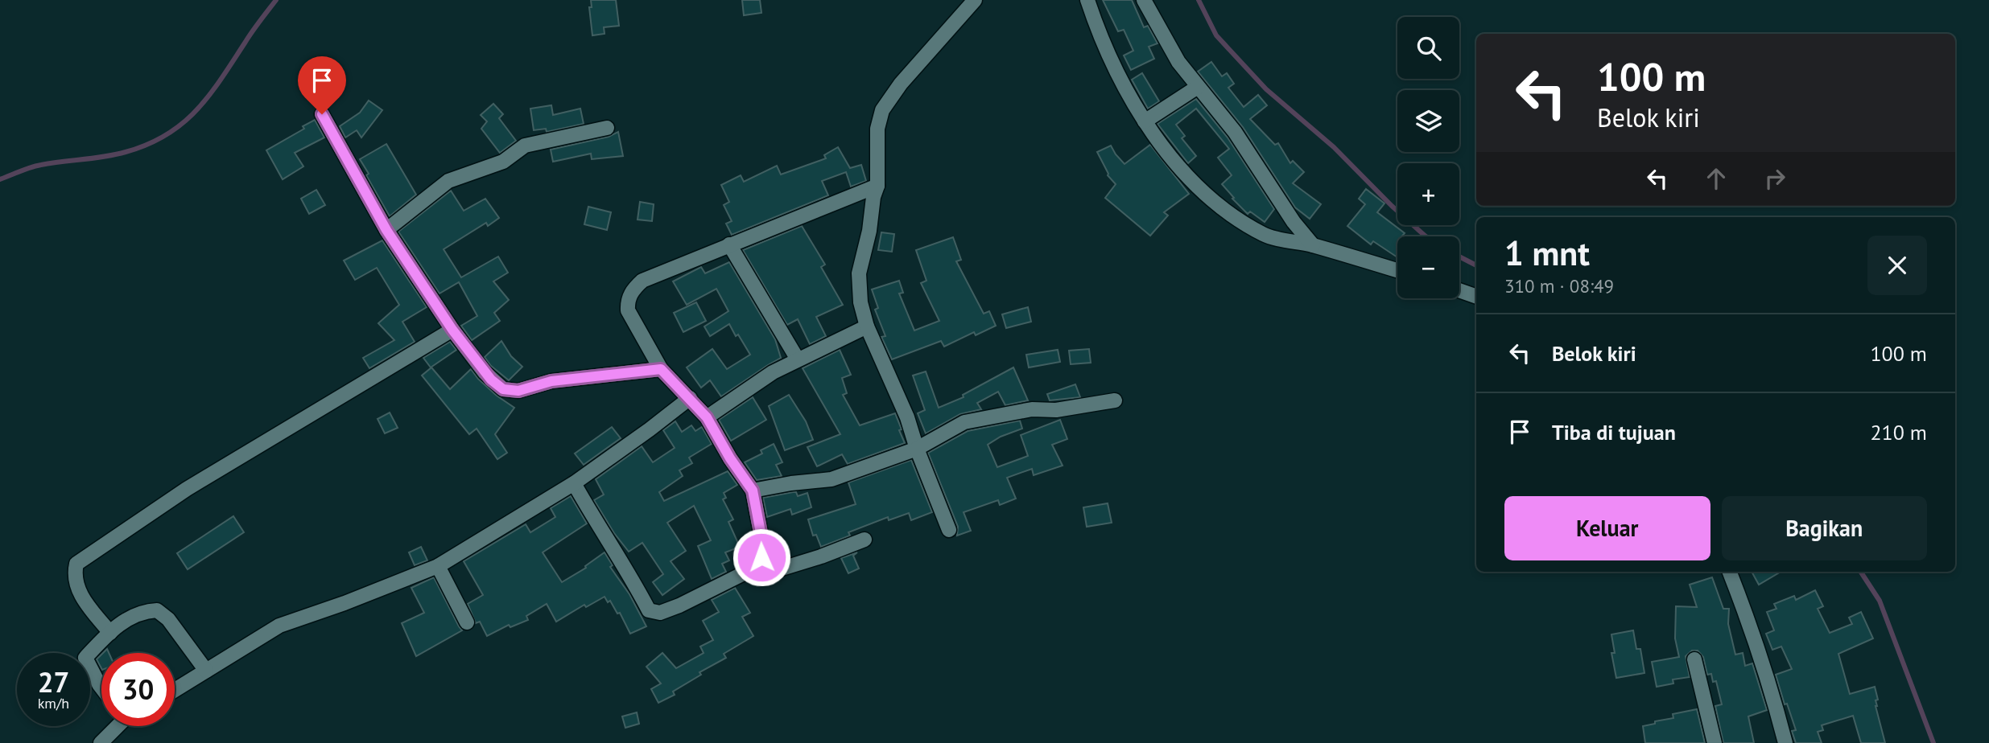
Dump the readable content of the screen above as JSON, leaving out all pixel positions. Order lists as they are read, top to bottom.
{
  "page": {
    "map_buttons": ["+", "−"],
    "turn": ["100 m", "Belok kiri"],
    "heading": ["1 mnt", "310 m · 08:49"],
    "list": [
      {
        "name": "Belok kiri",
        "value": "100 m"
      },
      {
        "name": "Tiba di tujuan",
        "value": "210 m"
      }
    ],
    "buttons": ["Keluar", "Bagikan"],
    "speed": "27 km/h",
    "limit": "30"
  }
}
